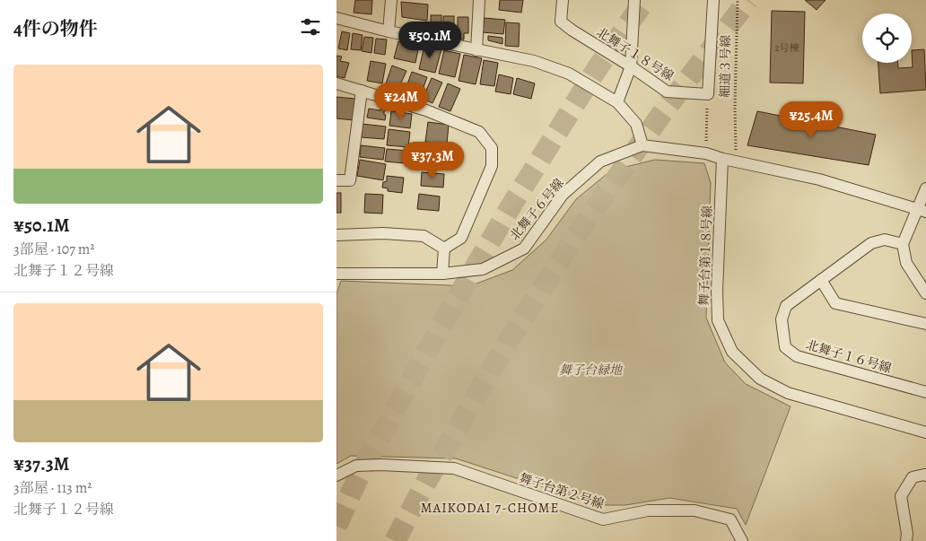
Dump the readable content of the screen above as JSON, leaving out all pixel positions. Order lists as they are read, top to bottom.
{
  "streets": {
    "street": [
      "北舞子１８号線",
      "北舞子６号線",
      "舞子台第１８号線",
      "北舞子１６号線",
      "舞子台第２号線"
    ],
    "path": ["細道３号線"]
  },
  "crossings": [
    ["北舞子６号線", "舞子台第１８号線"]
  ],
  "districts": ["MAIKODAI 7-CHOME"],
  "parks": ["舞子台緑地"],
  "house_numbers": ["2号棟"],
  "page": {
    "heading": "4件の物件",
    "price": [
      "¥50.1M",
      "¥24M",
      "¥25.4M",
      "¥37.3M"
    ],
    "list": [
      {
        "name": "¥50.1M",
        "note": "3部屋 · 107 m² · 北舞子１２号線"
      },
      {
        "name": "¥37.3M",
        "note": "3部屋 · 113 m² · 北舞子１２号線"
      }
    ]
  }
}
